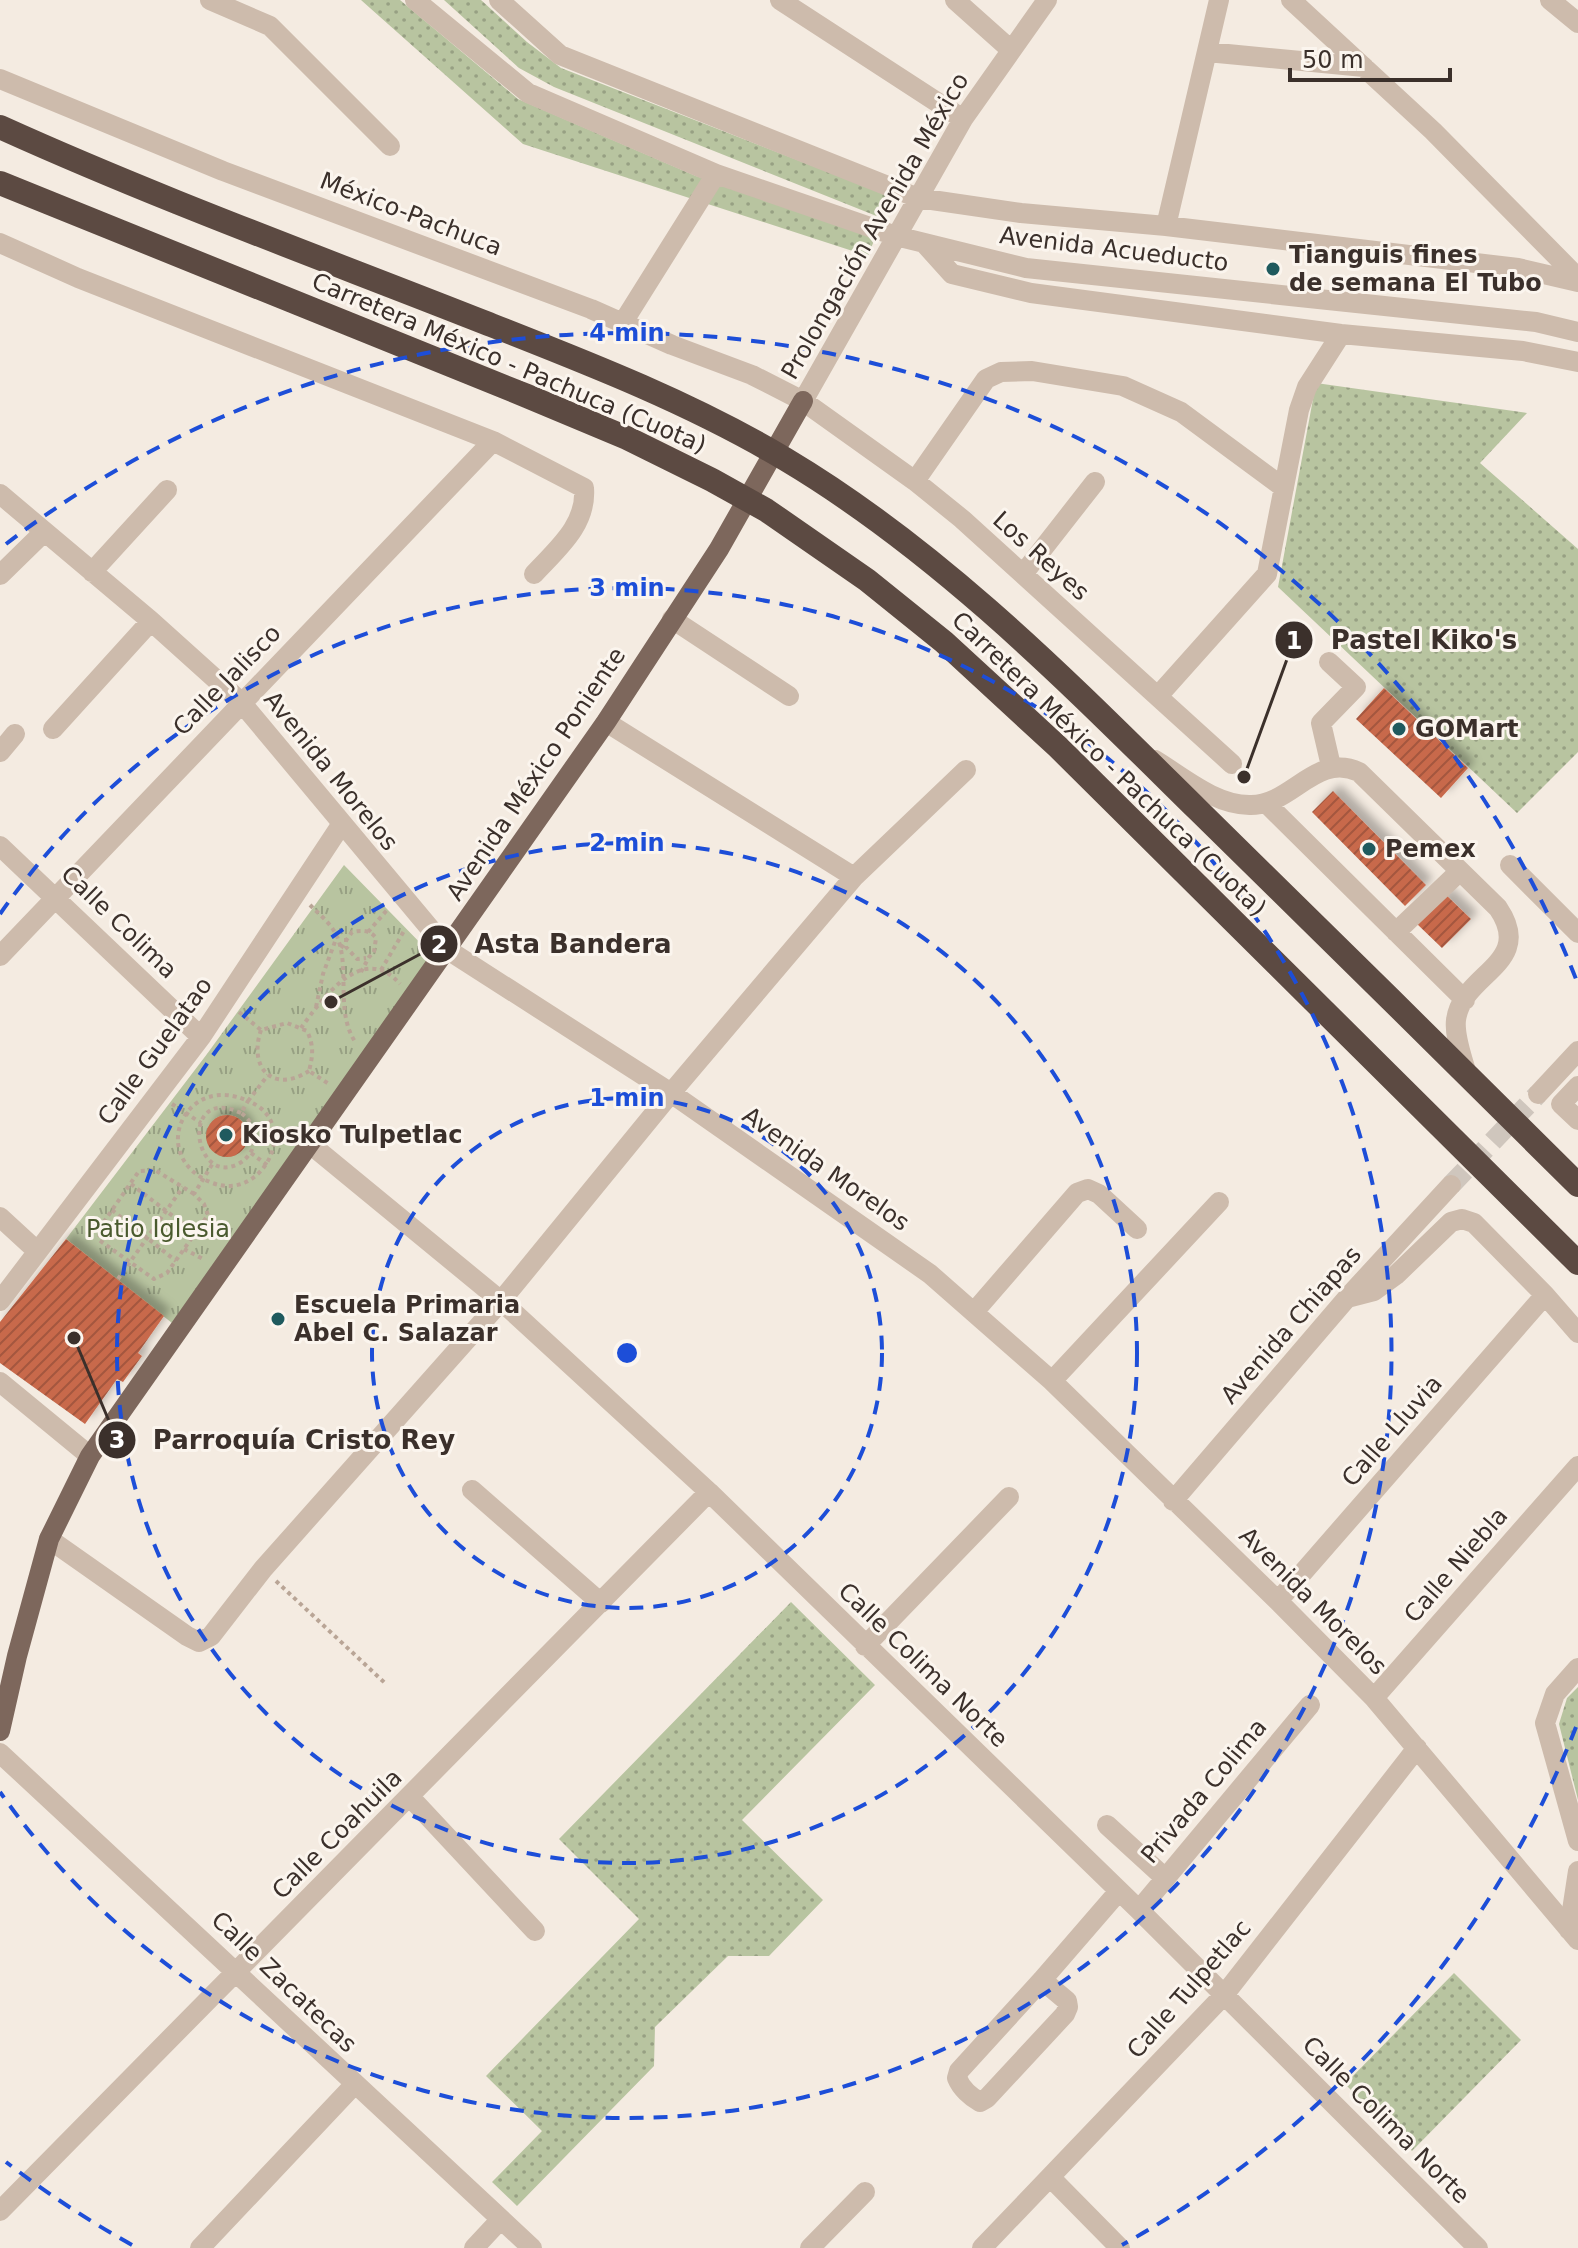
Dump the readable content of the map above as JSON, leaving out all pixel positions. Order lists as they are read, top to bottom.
{
  "streets": {
    "highway": ["Carretera México - Pachuca (Cuota)"],
    "main road": ["Avenida México Poniente"],
    "street": [
      "México-Pachuca",
      "Prolongación Avenida México",
      "Avenida Acueducto",
      "Los Reyes",
      "Calle Jalisco",
      "Avenida Morelos",
      "Calle Colima",
      "Calle Guelatao",
      "Avenida Chiapas",
      "Calle Lluvia",
      "Calle Niebla",
      "Calle Colima Norte",
      "Privada Colima",
      "Calle Coahuila",
      "Calle Zacatecas",
      "Calle Tulpetlac"
    ]
  },
  "crossings": [
    ["México-Pachuca", "Prolongación Avenida México"],
    ["México-Pachuca", "Los Reyes"],
    ["México-Pachuca", "Avenida México Poniente"],
    ["Prolongación Avenida México", "Avenida Acueducto"],
    ["Prolongación Avenida México", "Los Reyes"],
    ["Prolongación Avenida México", "Avenida México Poniente"],
    ["Los Reyes", "Avenida México Poniente"],
    ["Calle Jalisco", "Avenida Morelos"],
    ["Calle Jalisco", "Calle Colima"],
    ["Avenida Morelos", "Avenida México Poniente"],
    ["Avenida Morelos", "Calle Guelatao"],
    ["Avenida Morelos", "Avenida Chiapas"],
    ["Avenida Morelos", "Calle Lluvia"],
    ["Avenida Morelos", "Calle Niebla"],
    ["Avenida Morelos", "Calle Tulpetlac"],
    ["Avenida México Poniente", "Calle Colima Norte"],
    ["Calle Colima", "Calle Guelatao"],
    ["Calle Colima Norte", "Privada Colima"],
    ["Calle Colima Norte", "Calle Coahuila"],
    ["Calle Colima Norte", "Calle Tulpetlac"],
    ["Calle Coahuila", "Calle Zacatecas"]
  ],
  "parks": ["Patio Iglesia"],
  "places": [
    "Tianguis fines de semana El Tubo",
    "GOMart",
    "Pastel Kiko's",
    "Pemex",
    "Asta Bandera",
    "Kiosko Tulpetlac",
    "Escuela Primaria Abel C. Salazar",
    "Parroquía Cristo Rey"
  ],
  "scale_bar": "50 m",
  "rings": [
    "4 min",
    "3 min",
    "2 min",
    "1 min"
  ]
}
